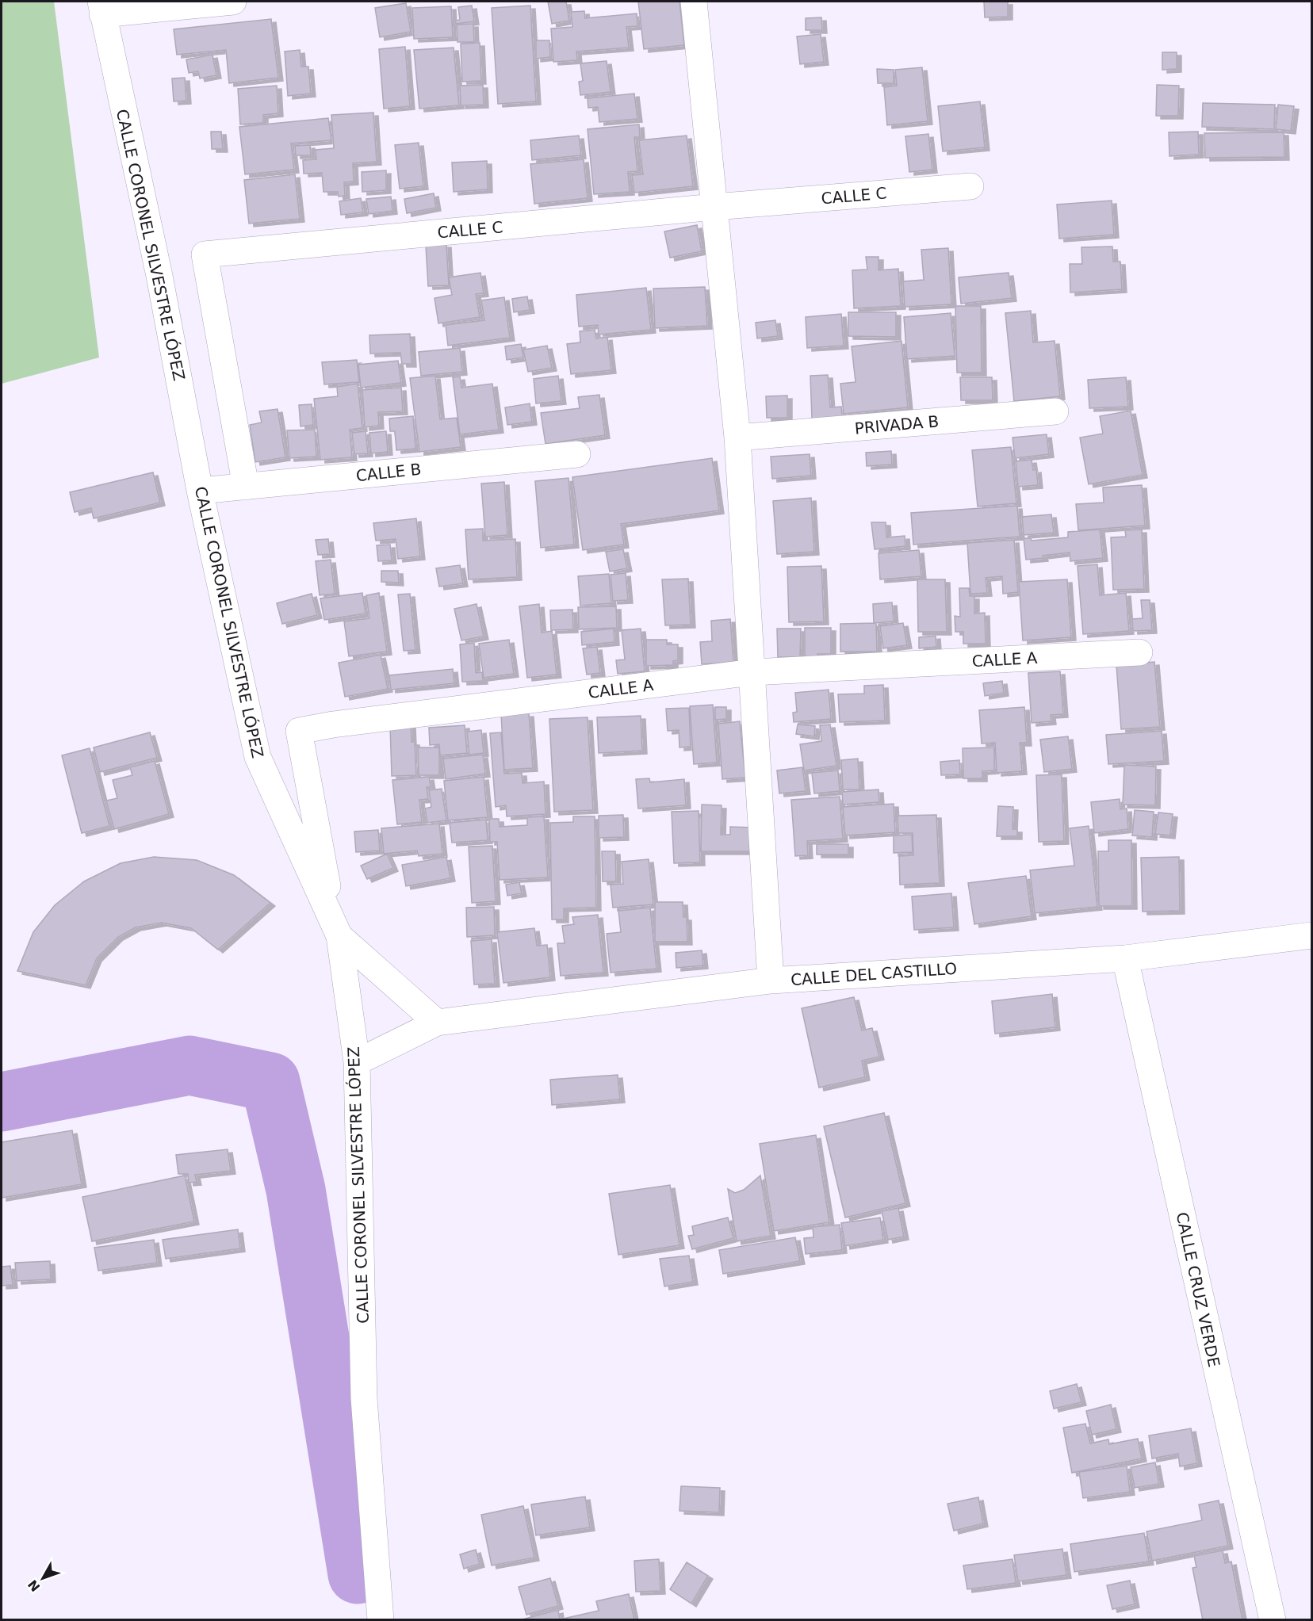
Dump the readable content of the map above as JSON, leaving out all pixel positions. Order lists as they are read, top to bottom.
{
  "streets": {
    "street": [
      "CALLE C",
      "CALLE CORONEL SILVESTRE LÓPEZ",
      "PRIVADA B",
      "CALLE B",
      "CALLE A",
      "CALLE DEL CASTILLO",
      "CALLE CRUZ VERDE"
    ]
  },
  "crossings": [
    ["CALLE C", "CALLE B"],
    ["CALLE CORONEL SILVESTRE LÓPEZ", "CALLE B"],
    ["CALLE CORONEL SILVESTRE LÓPEZ", "CALLE A"],
    ["CALLE CORONEL SILVESTRE LÓPEZ", "CALLE DEL CASTILLO"],
    ["CALLE DEL CASTILLO", "CALLE CRUZ VERDE"]
  ],
  "north": "bottom left"
}
